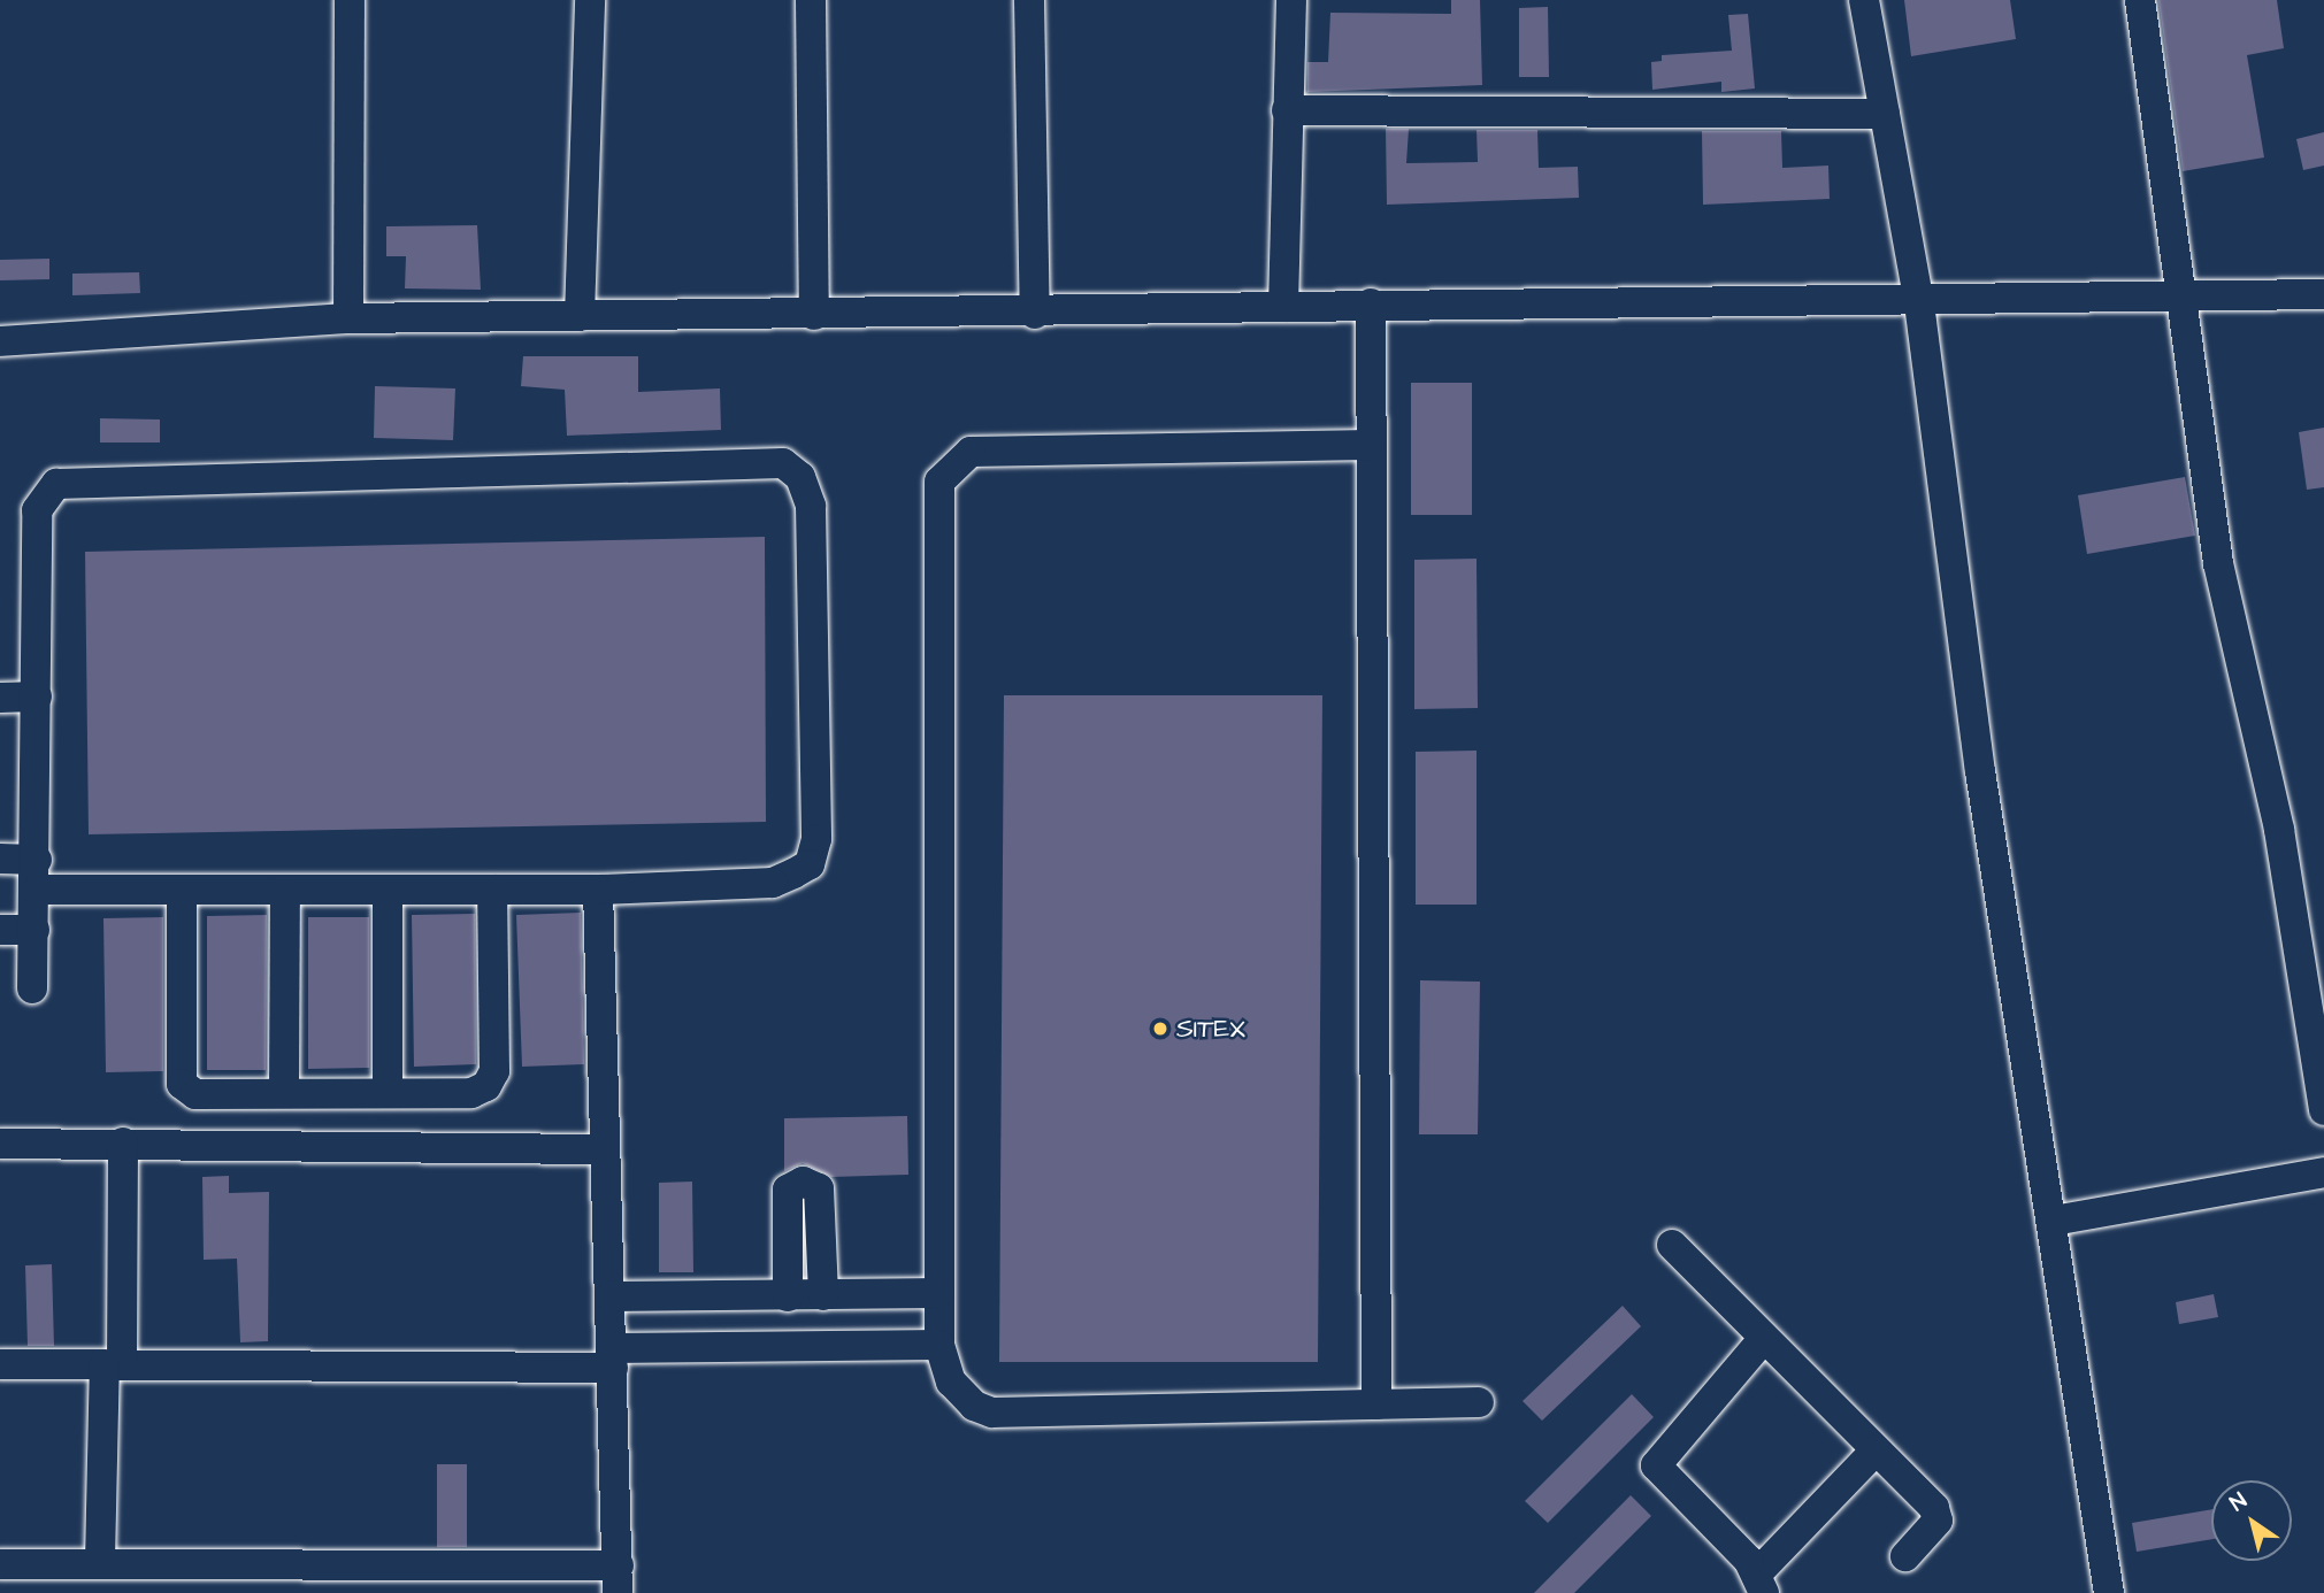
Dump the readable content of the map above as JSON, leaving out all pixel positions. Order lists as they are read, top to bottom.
{
  "places": ["SITEX"],
  "north": "top left"
}
